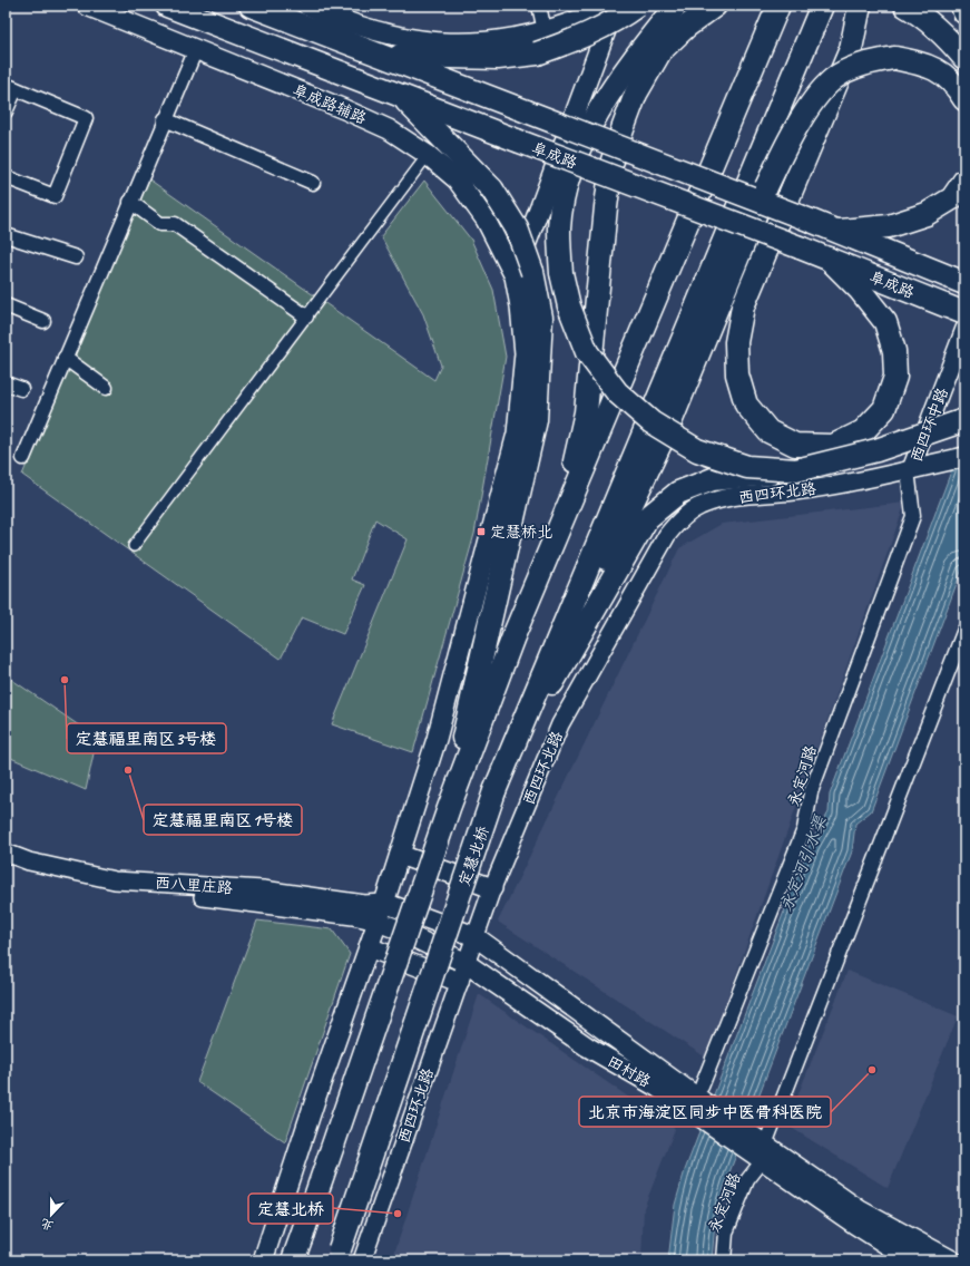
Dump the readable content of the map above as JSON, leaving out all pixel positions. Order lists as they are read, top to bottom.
{
  "streets": {
    "highway": ["阜成路", "定慧北桥"],
    "main road": ["阜成路辅路", "田村路"],
    "street": [
      "西四环中路",
      "西四环北路",
      "永定河路",
      "西八里庄路"
    ]
  },
  "crossings": [
    ["西四环中路", "西四环北路"],
    ["西四环中路", "永定河路"],
    ["西四环北路", "永定河路"],
    ["西四环北路", "田村路"],
    ["永定河路", "田村路"],
    ["西八里庄路", "田村路"]
  ],
  "water": ["永定河引水渠"],
  "places": {
    "transit": ["定慧桥北"],
    "other": [
      "定慧福里南区3号楼",
      "定慧福里南区1号楼",
      "北京市海淀区同步中医骨科医院",
      "定慧北桥"
    ]
  },
  "north": "bottom"
}
